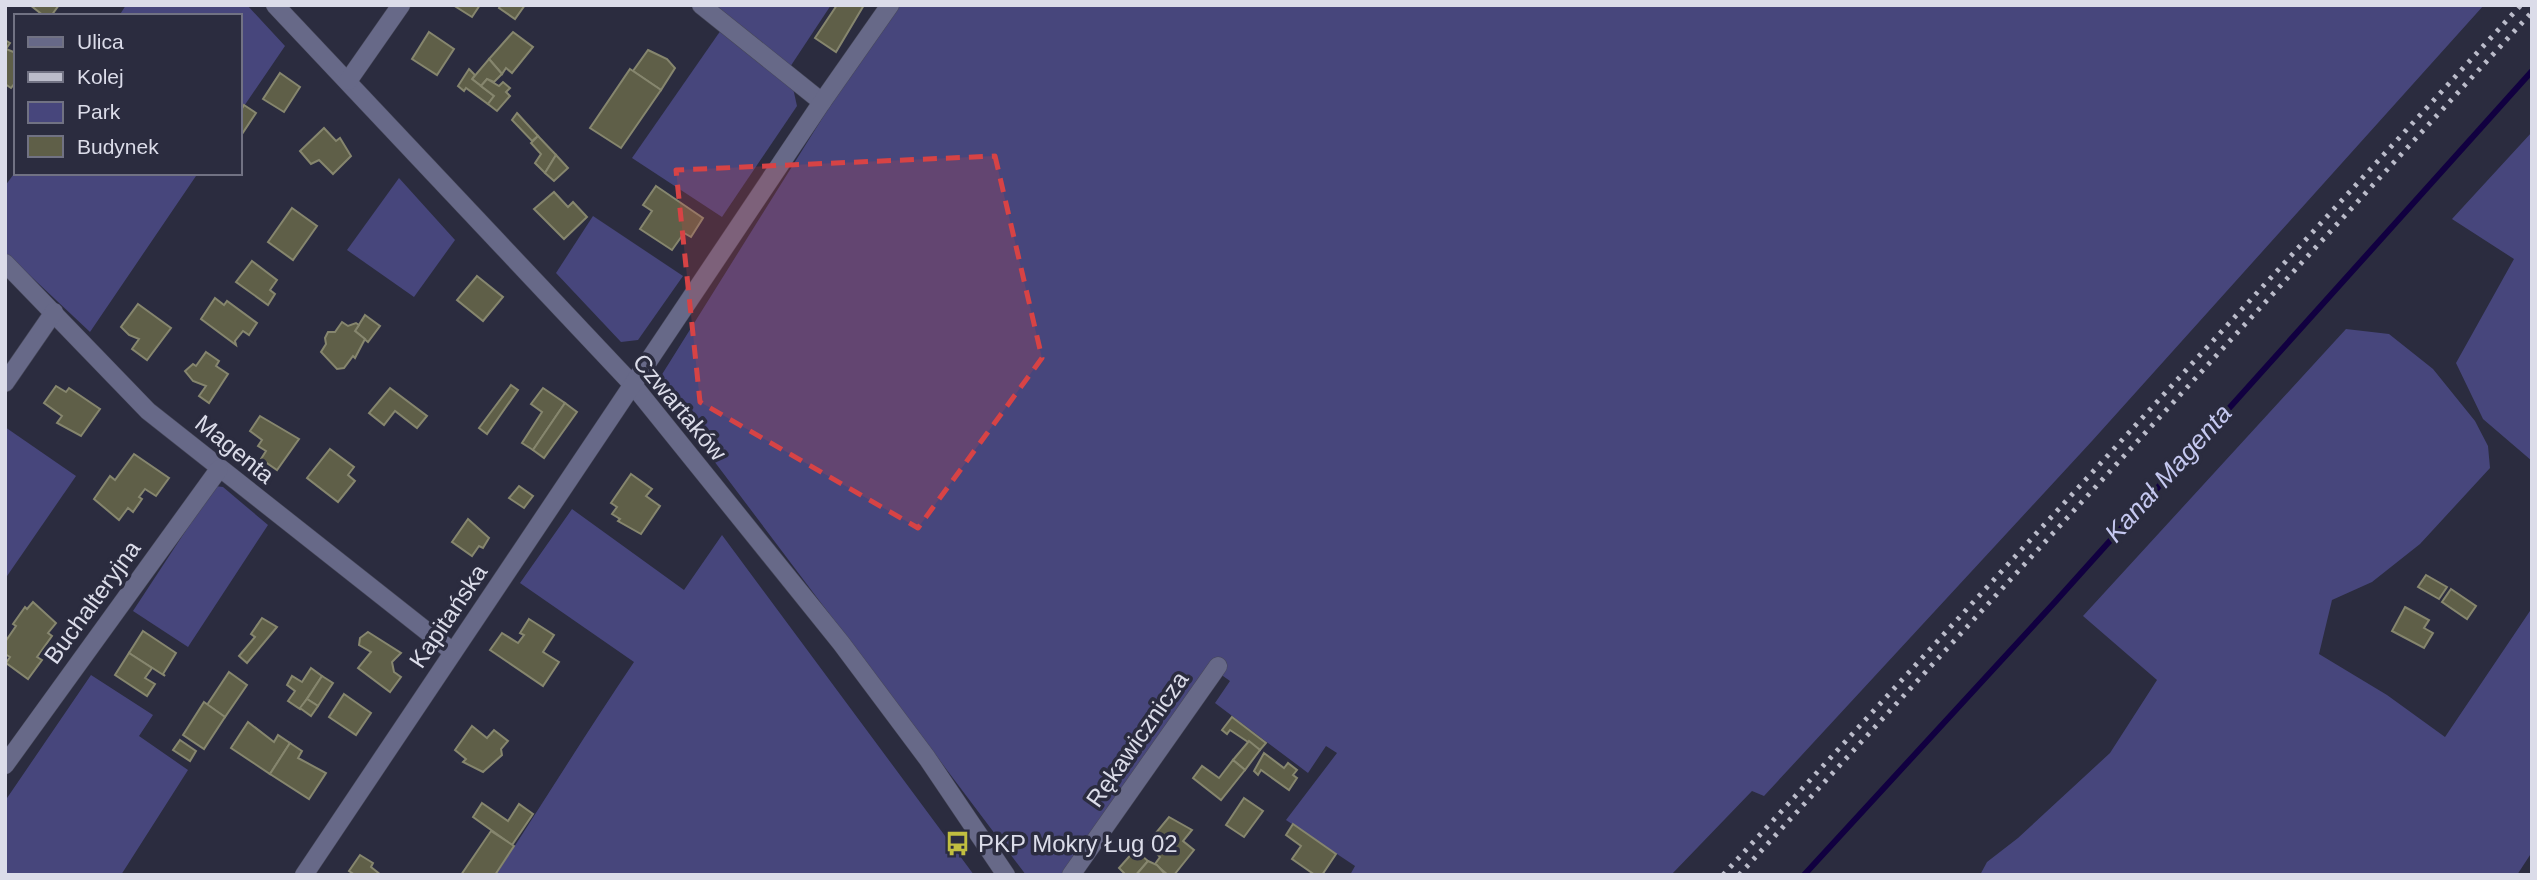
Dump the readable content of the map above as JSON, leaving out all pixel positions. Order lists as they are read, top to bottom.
{
  "streets": {
    "street": [
      "Czwartaków",
      "Magenta",
      "Buchalteryjna",
      "Kapitańska",
      "Rękawicznicza"
    ]
  },
  "crossings": [
    ["Czwartaków", "Kapitańska"],
    ["Magenta", "Buchalteryjna"],
    ["Magenta", "Kapitańska"]
  ],
  "water": ["Kanał Magenta"],
  "places": {
    "bus stop": ["PKP Mokry Ług 02"]
  },
  "legend": [
    "Ulica",
    "Kolej",
    "Park",
    "Budynek"
  ]
}
